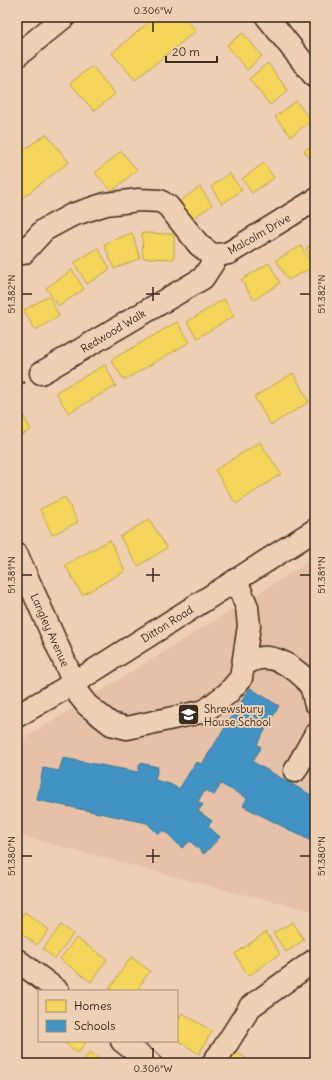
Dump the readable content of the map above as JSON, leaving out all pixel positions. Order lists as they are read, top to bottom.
{
  "streets": {
    "street": [
      "Malcolm Drive",
      "Redwood Walk",
      "Ditton Road",
      "Langley Avenue"
    ]
  },
  "crossings": [
    ["Malcolm Drive", "Redwood Walk"],
    ["Ditton Road", "Langley Avenue"]
  ],
  "places": {
    "school or university": ["Shrewsbury House School"]
  },
  "legend": ["Homes", "Schools"],
  "scale_bar": "20 m",
  "coordinates": [
    "0.306°W",
    "51.382°N",
    "51.381°N",
    "51.380°N"
  ]
}
